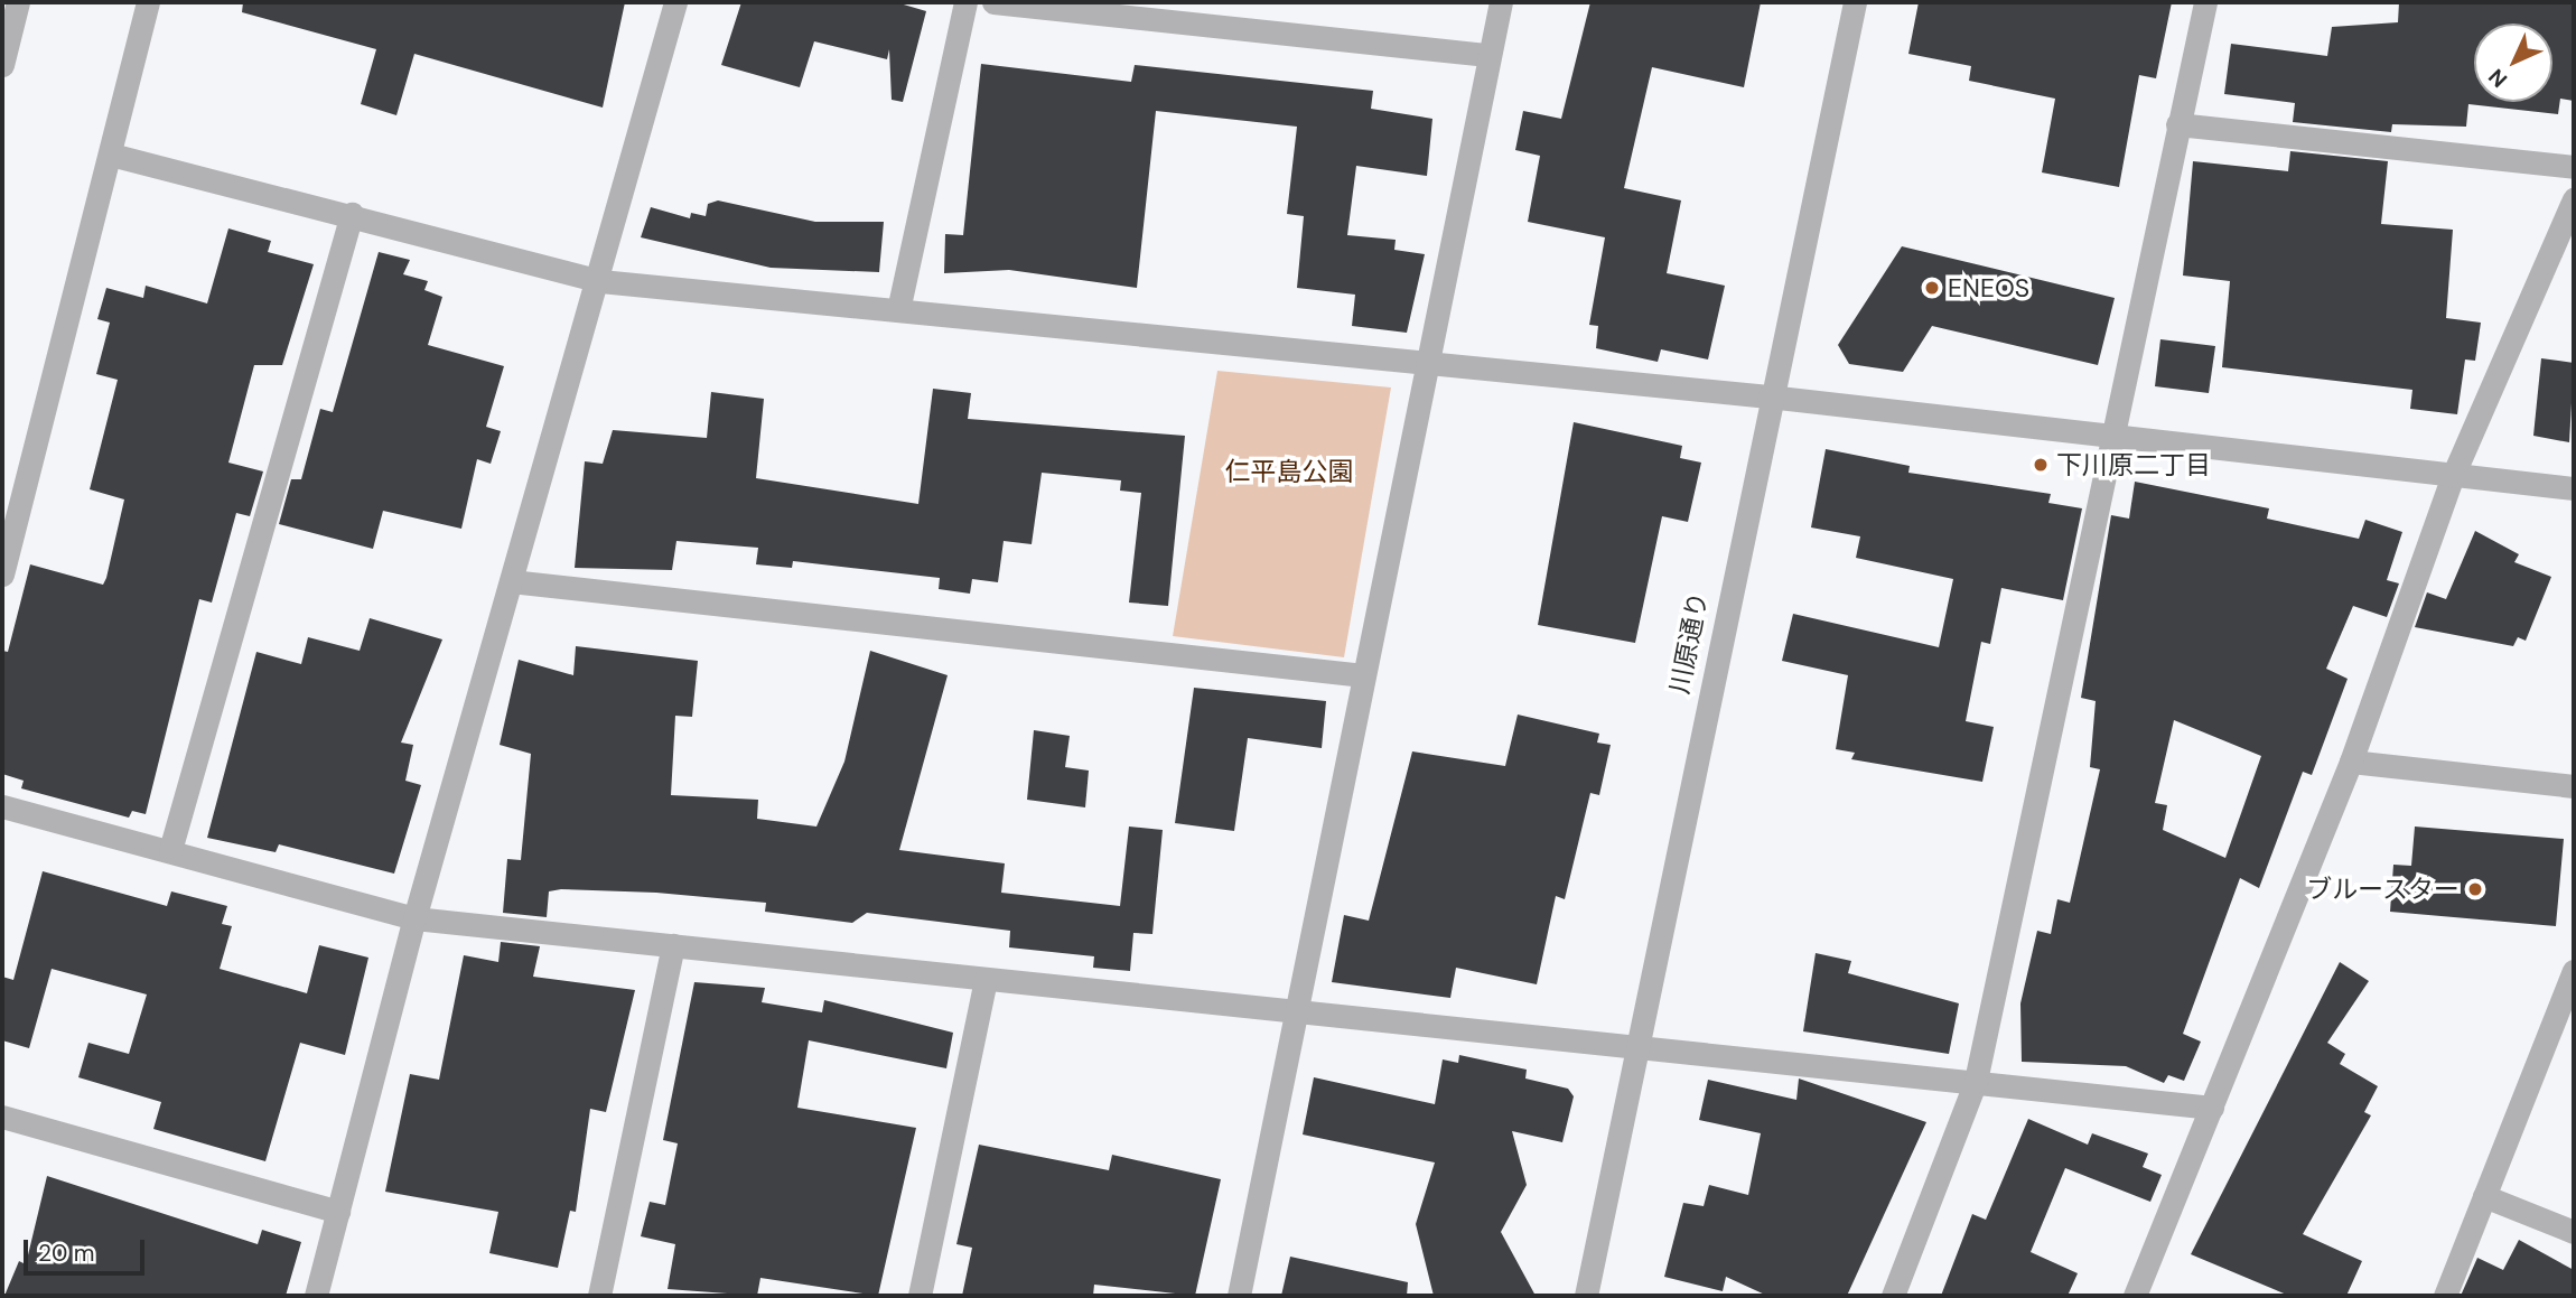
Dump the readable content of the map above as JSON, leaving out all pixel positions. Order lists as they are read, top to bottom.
{
  "streets": {
    "street": ["川原通り"]
  },
  "parks": ["仁平島公園"],
  "places": ["ENEOS", "下川原二丁目", "ブルースター"],
  "scale_bar": "20 m",
  "north": "bottom left"
}
